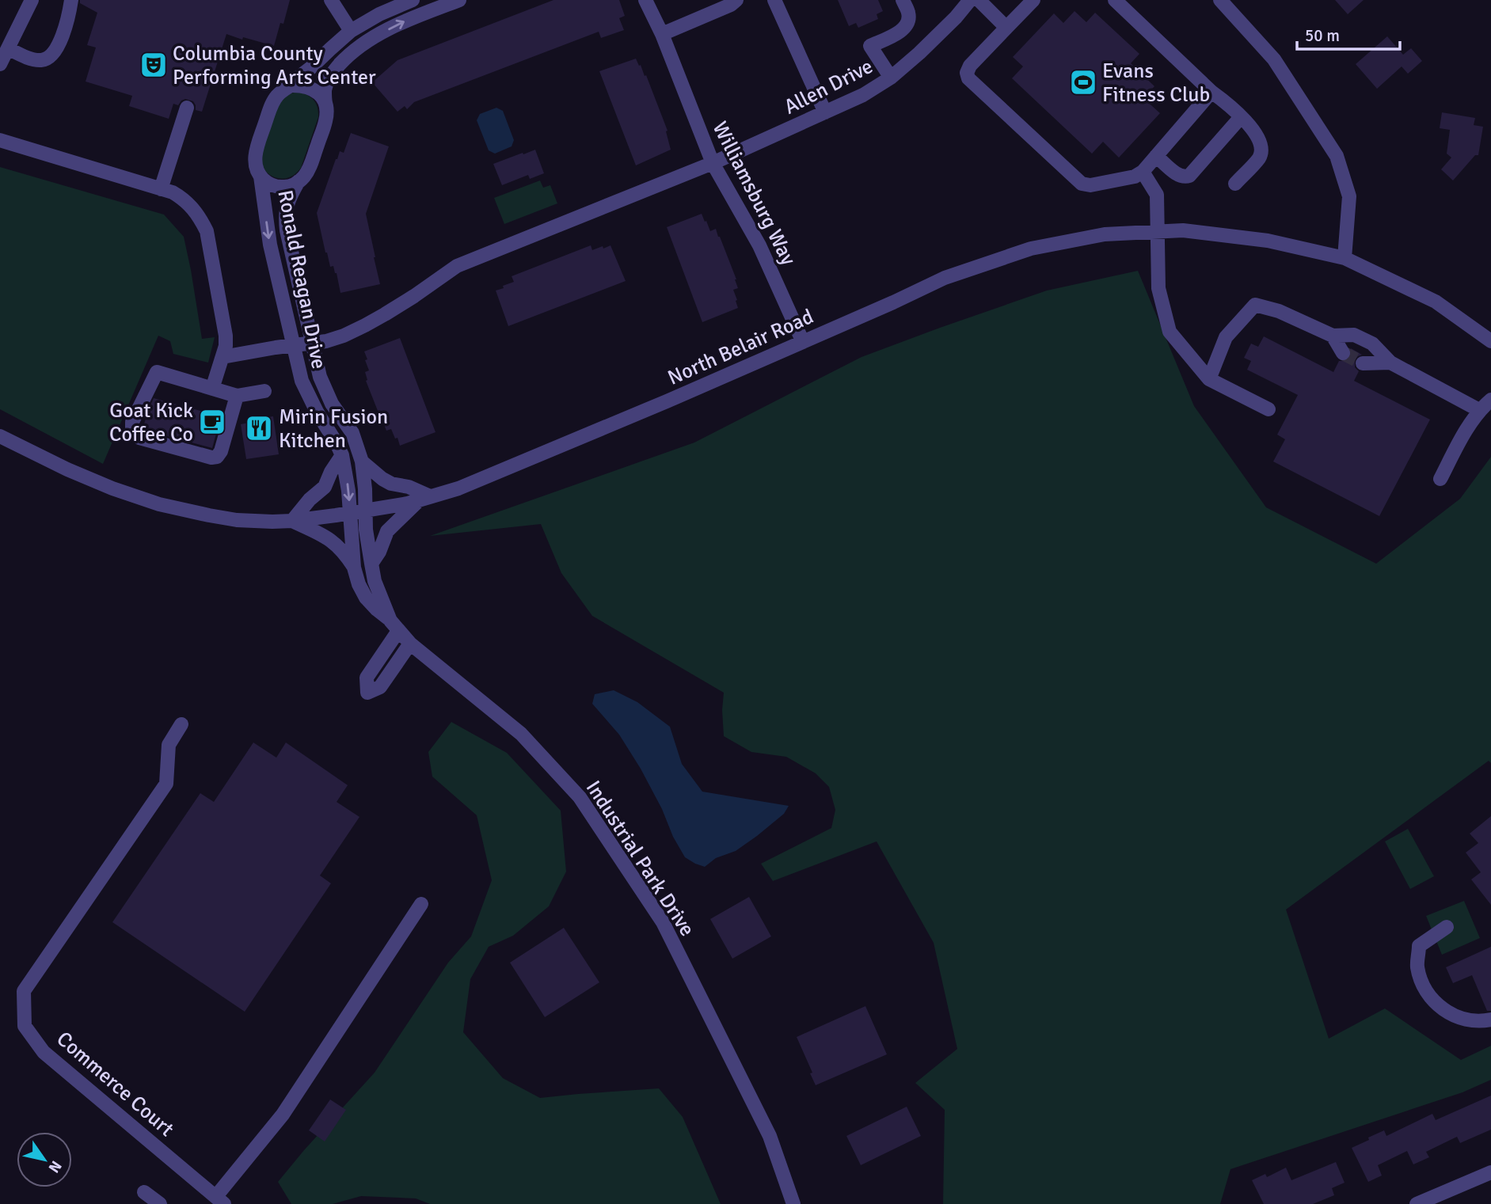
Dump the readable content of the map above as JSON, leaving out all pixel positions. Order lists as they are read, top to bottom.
{
  "streets": {
    "street": [
      "Allen Drive",
      "Williamsburg Way",
      "Ronald Reagan Drive",
      "North Belair Road",
      "Industrial Park Drive",
      "Commerce Court"
    ]
  },
  "crossings": [
    ["Allen Drive", "Williamsburg Way"],
    ["Allen Drive", "Ronald Reagan Drive"],
    ["Williamsburg Way", "North Belair Road"],
    ["Ronald Reagan Drive", "North Belair Road"],
    ["Ronald Reagan Drive", "Industrial Park Drive"],
    ["North Belair Road", "Industrial Park Drive"]
  ],
  "places": {
    "theatre": ["Columbia County Performing Arts Center"],
    "sports": ["Evans Fitness Club"],
    "cafe": ["Goat Kick Coffee Co"],
    "restaurant": ["Mirin Fusion Kitchen"]
  },
  "scale_bar": "50 m",
  "north": "bottom right"
}
